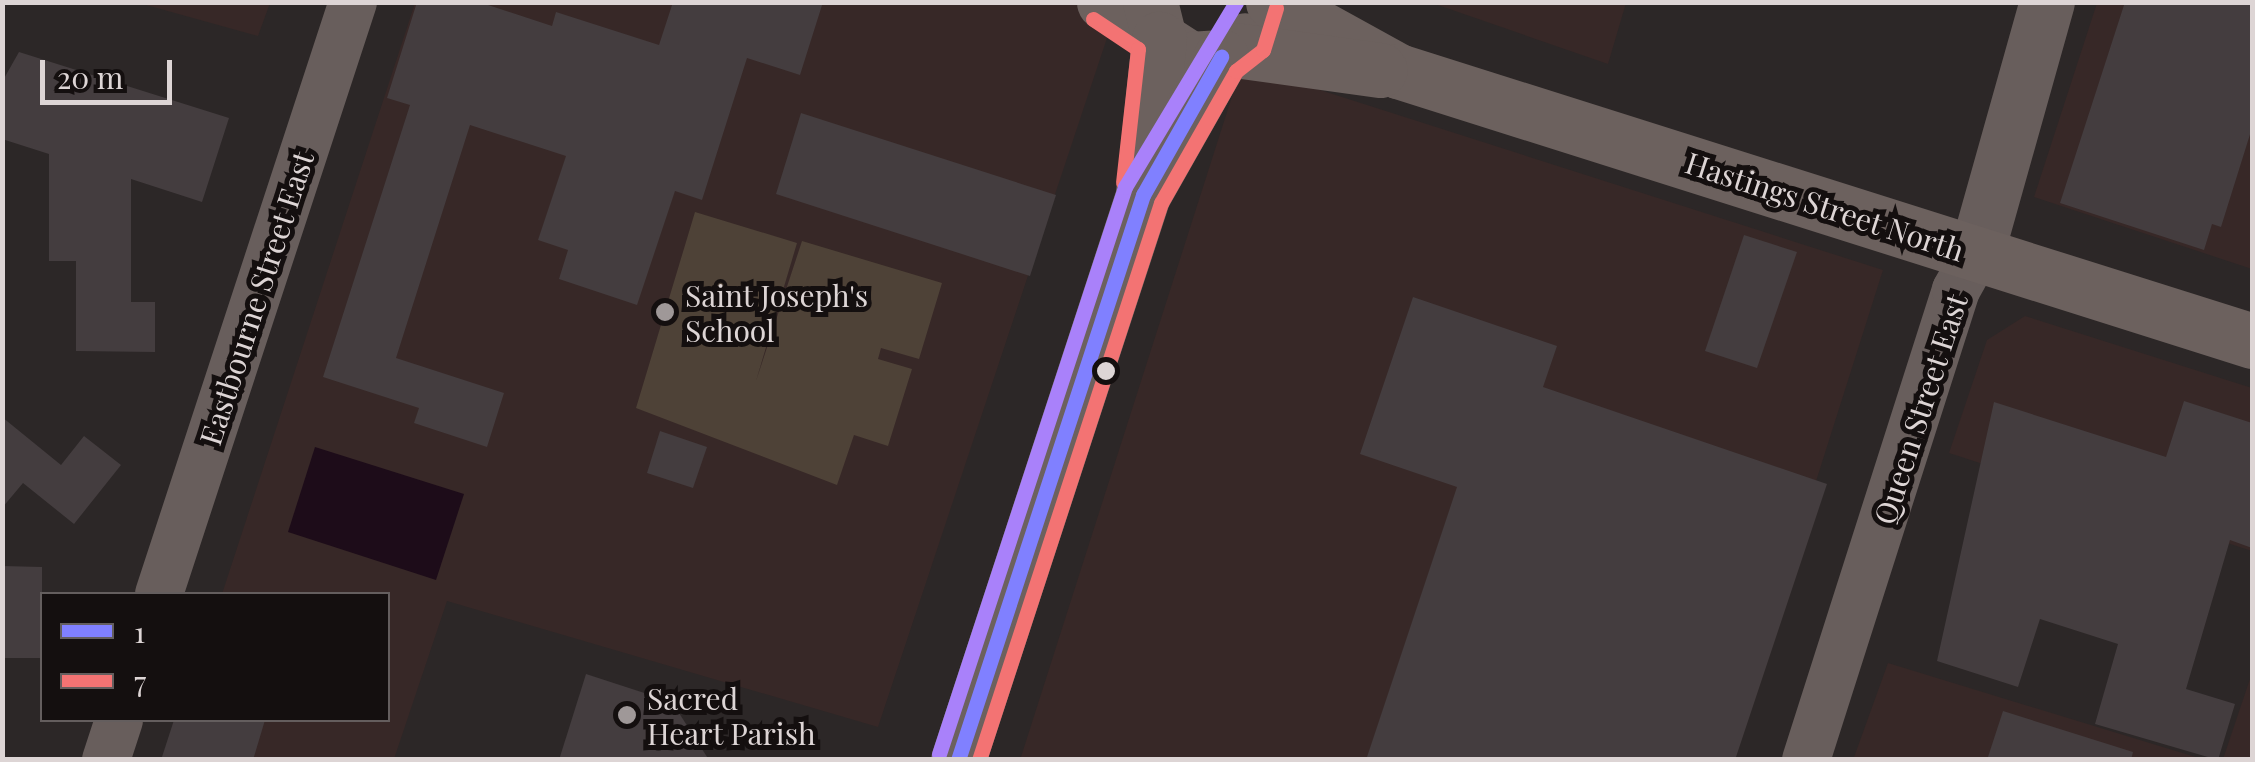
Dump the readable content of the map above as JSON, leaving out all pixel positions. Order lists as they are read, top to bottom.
{
  "streets": {
    "main road": ["Hastings Street North"],
    "street": ["Eastbourne Street East", "Queen Street East"]
  },
  "crossings": [
    ["Hastings Street North", "Queen Street East"]
  ],
  "places": ["Saint Joseph's School", "Sacred Heart Parish"],
  "lines": ["transit line 7", "transit line 1"],
  "legend": ["1", "7"],
  "scale_bar": "20 m"
}
